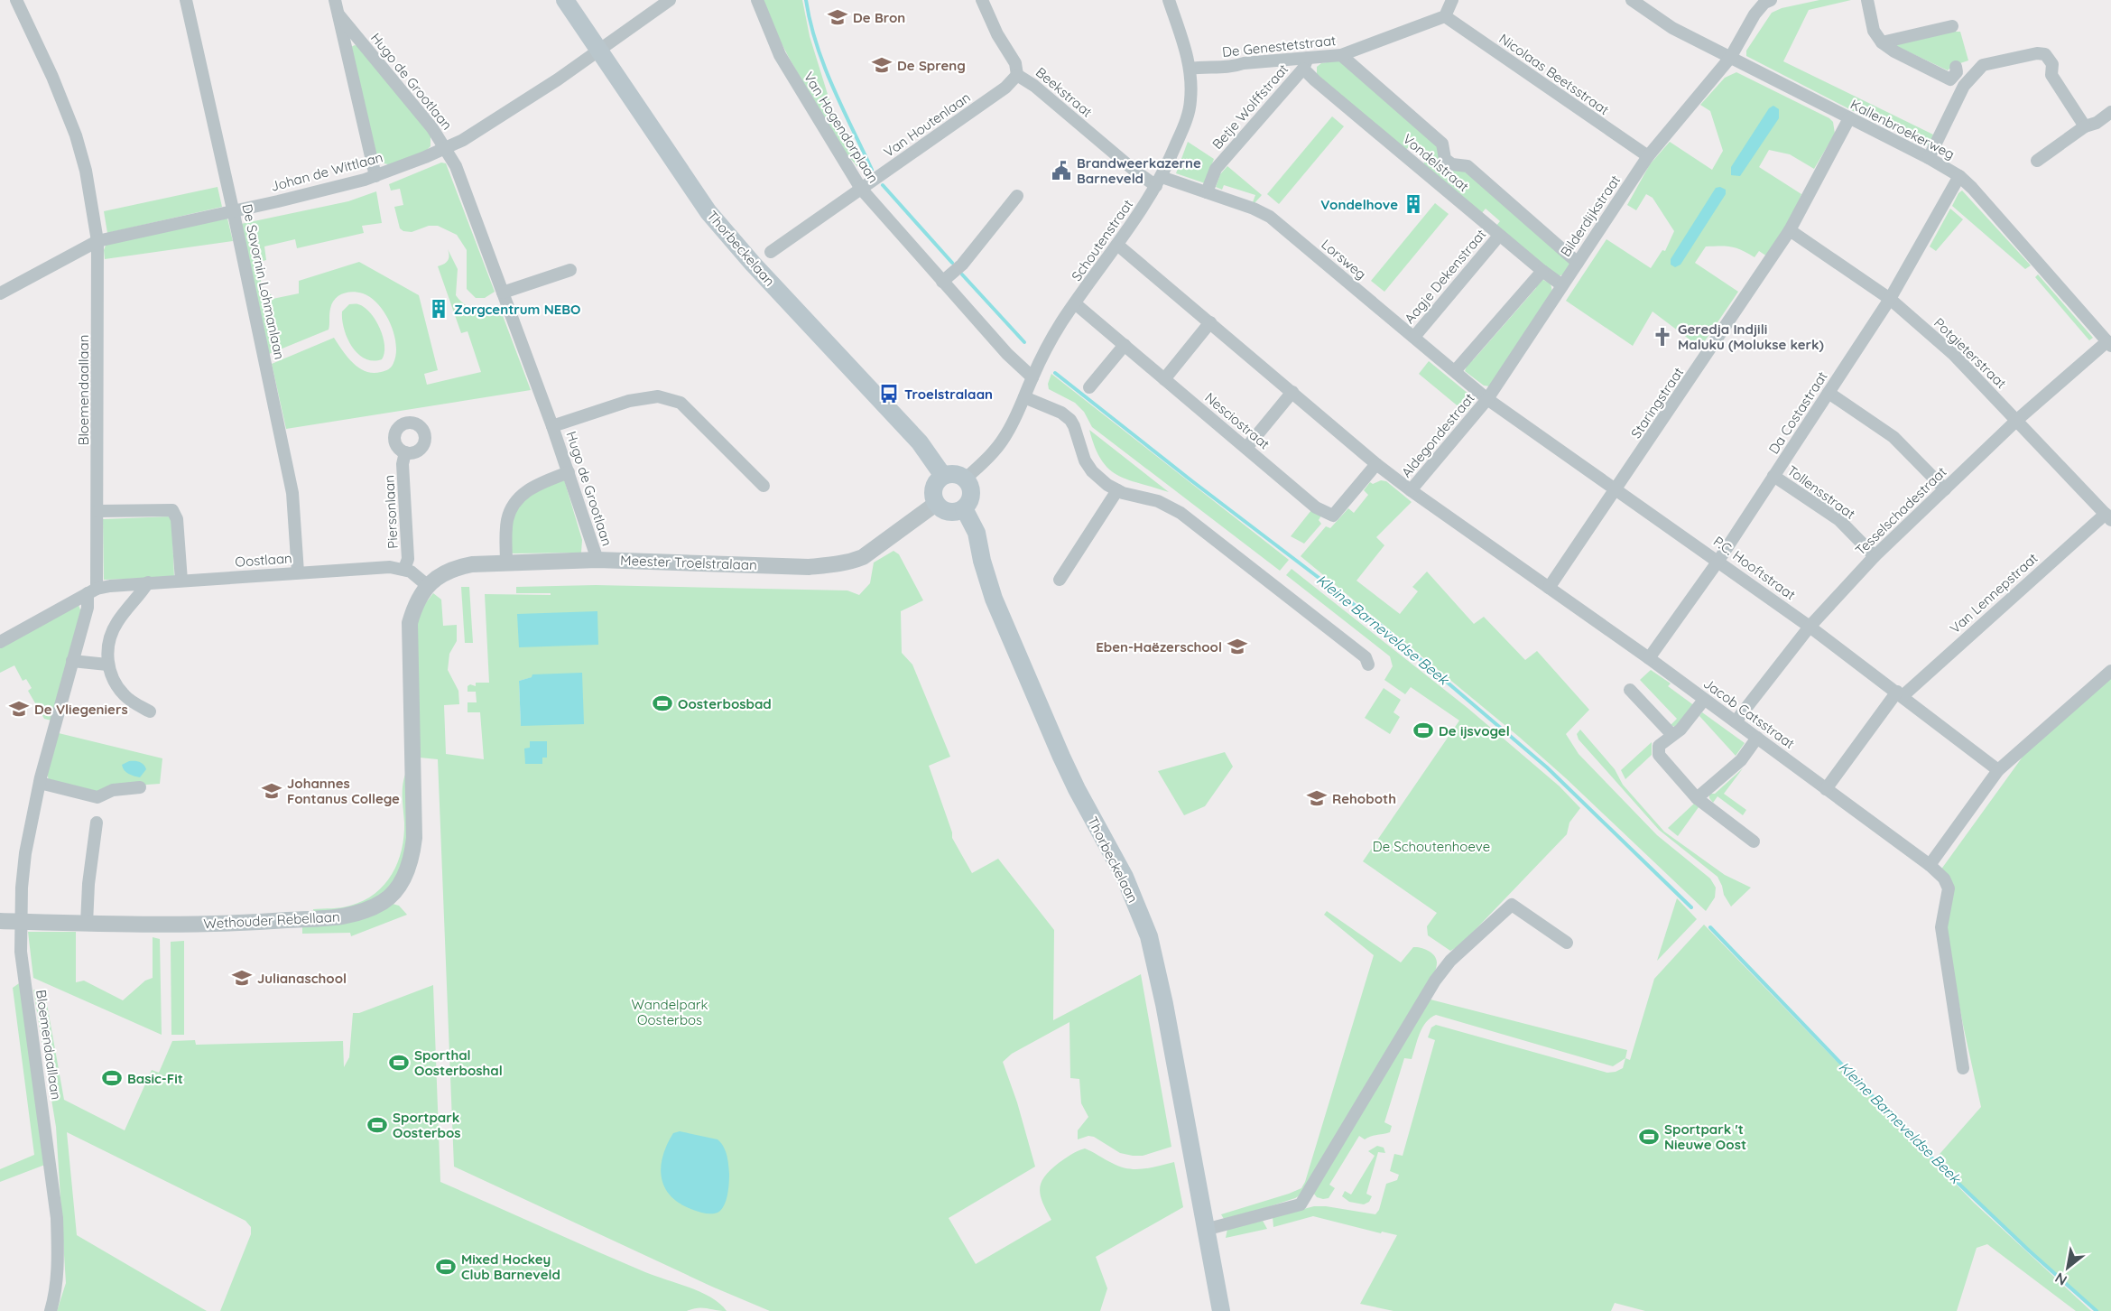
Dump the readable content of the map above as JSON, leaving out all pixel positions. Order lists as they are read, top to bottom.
{
  "streets": {
    "main road": ["Thorbeckelaan"],
    "street": [
      "De Genestetstraat",
      "Nicolaas Beetsstraat",
      "Hugo de Grootlaan",
      "Beekstraat",
      "Betje Wolffstraat",
      "Van Houtenlaan",
      "Van Hogendorplaan",
      "Kallenbroekerweg",
      "Vondelstraat",
      "Johan de Wittlaan",
      "Bilderdijkstraat",
      "Schoutenstraat",
      "Lorsweg",
      "Aagje Dekenstraat",
      "De Savornin Lohmanlaan",
      "Potgieterstraat",
      "Bloemendaallaan",
      "Staringstraat",
      "Da Costastraat",
      "Nesciostraat",
      "Aldegondestraat",
      "Tollensstraat",
      "Tesselschadestraat",
      "Piersonlaan",
      "Oostlaan",
      "Meester Troelstralaan",
      "P.C. Hooftstraat",
      "Van Lennepstraat",
      "Jacob Catsstraat",
      "Wethouder Rebellaan"
    ]
  },
  "crossings": [
    ["De Genestetstraat", "Nicolaas Beetsstraat"],
    ["De Genestetstraat", "Betje Wolffstraat"],
    ["De Genestetstraat", "Vondelstraat"],
    ["De Genestetstraat", "Schoutenstraat"],
    ["Nicolaas Beetsstraat", "Bilderdijkstraat"],
    ["Hugo de Grootlaan", "Johan de Wittlaan"],
    ["Hugo de Grootlaan", "Meester Troelstralaan"],
    ["Beekstraat", "Van Houtenlaan"],
    ["Beekstraat", "Schoutenstraat"],
    ["Beekstraat", "Lorsweg"],
    ["Betje Wolffstraat", "Vondelstraat"],
    ["Betje Wolffstraat", "Lorsweg"],
    ["Van Houtenlaan", "Van Hogendorplaan"],
    ["Van Hogendorplaan", "Schoutenstraat"],
    ["Kallenbroekerweg", "Bilderdijkstraat"],
    ["Kallenbroekerweg", "Staringstraat"],
    ["Kallenbroekerweg", "Da Costastraat"],
    ["Kallenbroekerweg", "Tesselschadestraat"],
    ["Vondelstraat", "Bilderdijkstraat"],
    ["Vondelstraat", "Aagje Dekenstraat"],
    ["Johan de Wittlaan", "Thorbeckelaan"],
    ["Johan de Wittlaan", "De Savornin Lohmanlaan"],
    ["Johan de Wittlaan", "Bloemendaallaan"],
    ["Bilderdijkstraat", "Lorsweg"],
    ["Bilderdijkstraat", "Aldegondestraat"],
    ["Bilderdijkstraat", "P.C. Hooftstraat"],
    ["Schoutenstraat", "Thorbeckelaan"],
    ["Schoutenstraat", "Lorsweg"],
    ["Schoutenstraat", "Nesciostraat"],
    ["Schoutenstraat", "Meester Troelstralaan"],
    ["Schoutenstraat", "Jacob Catsstraat"],
    ["Thorbeckelaan", "Meester Troelstralaan"],
    ["Lorsweg", "Aagje Dekenstraat"],
    ["Lorsweg", "Aldegondestraat"],
    ["Lorsweg", "P.C. Hooftstraat"],
    ["De Savornin Lohmanlaan", "Oostlaan"],
    ["Potgieterstraat", "Staringstraat"],
    ["Potgieterstraat", "Da Costastraat"],
    ["Potgieterstraat", "Tesselschadestraat"],
    ["Potgieterstraat", "Van Lennepstraat"],
    ["Bloemendaallaan", "Oostlaan"],
    ["Bloemendaallaan", "Wethouder Rebellaan"],
    ["Staringstraat", "P.C. Hooftstraat"],
    ["Staringstraat", "Jacob Catsstraat"],
    ["Da Costastraat", "Tollensstraat"],
    ["Da Costastraat", "P.C. Hooftstraat"],
    ["Da Costastraat", "Jacob Catsstraat"],
    ["Nesciostraat", "Jacob Catsstraat"],
    ["Aldegondestraat", "P.C. Hooftstraat"],
    ["Aldegondestraat", "Jacob Catsstraat"],
    ["Tollensstraat", "Tesselschadestraat"],
    ["Tesselschadestraat", "P.C. Hooftstraat"],
    ["Tesselschadestraat", "Jacob Catsstraat"],
    ["Piersonlaan", "Oostlaan"],
    ["Meester Troelstralaan", "Wethouder Rebellaan"],
    ["P.C. Hooftstraat", "Van Lennepstraat"],
    ["Van Lennepstraat", "Jacob Catsstraat"]
  ],
  "water": ["Kleine Barneveldse Beek"],
  "parks": ["De Schoutenhoeve", "Wandelpark Oosterbos"],
  "places": {
    "school or university": [
      "De Bron",
      "De Spreng",
      "Eben-Haëzerschool",
      "De Vliegeniers",
      "Johannes Fontanus College",
      "Rehoboth",
      "Julianaschool"
    ],
    "public building": ["Brandweerkazerne Barneveld"],
    "building": ["Vondelhove", "Zorgcentrum NEBO"],
    "church": ["Geredja Indjili Maluku (Molukse kerk)"],
    "bus stop": ["Troelstralaan"],
    "sports": [
      "Oosterbosbad",
      "De ijsvogel",
      "Sporthal Oosterboshal",
      "Basic-Fit",
      "Sportpark Oosterbos",
      "Sportpark 't Nieuwe Oost",
      "Mixed Hockey Club Barneveld"
    ]
  },
  "north": "bottom left"
}
